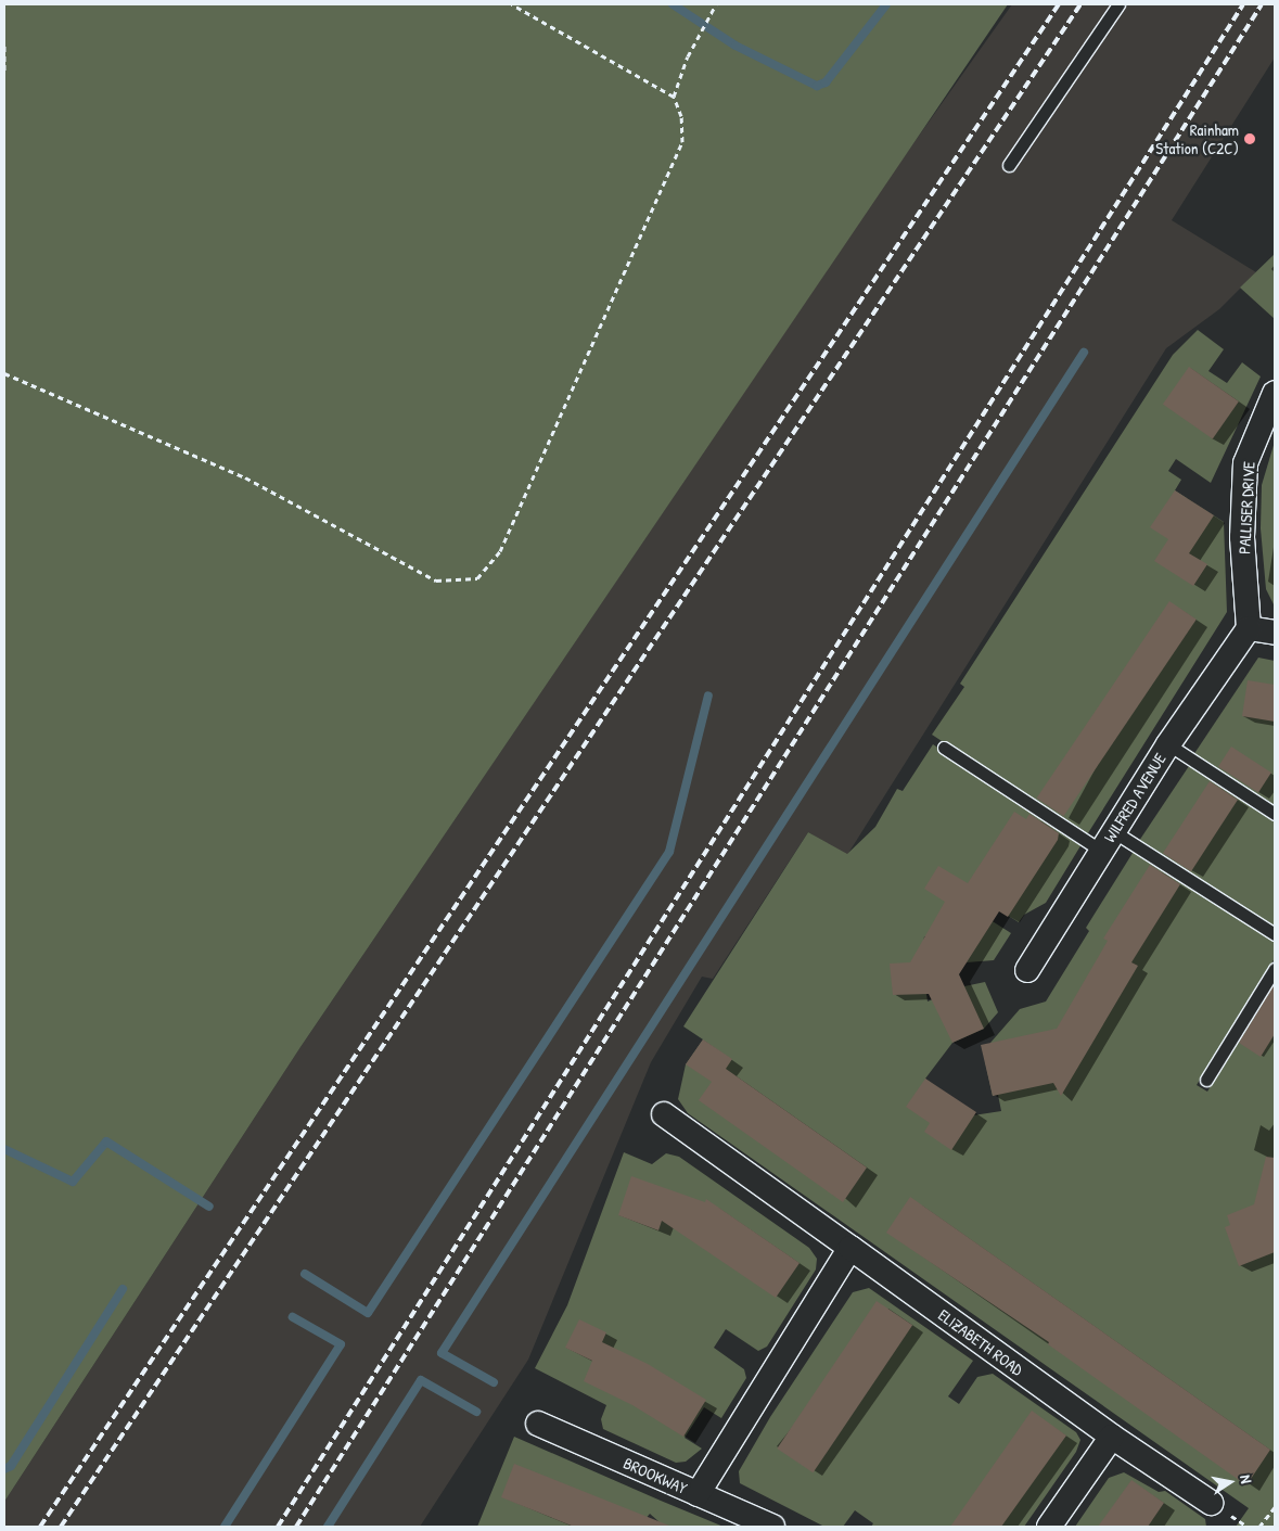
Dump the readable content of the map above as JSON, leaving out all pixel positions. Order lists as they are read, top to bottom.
{
  "streets": {
    "street": [
      "PALLISER DRIVE",
      "WILFRED AVENUE",
      "ELIZABETH ROAD",
      "BROOKWAY"
    ]
  },
  "crossings": [
    ["PALLISER DRIVE", "WILFRED AVENUE"]
  ],
  "places": ["Rainham Station (C2C)"],
  "north": "right"
}
